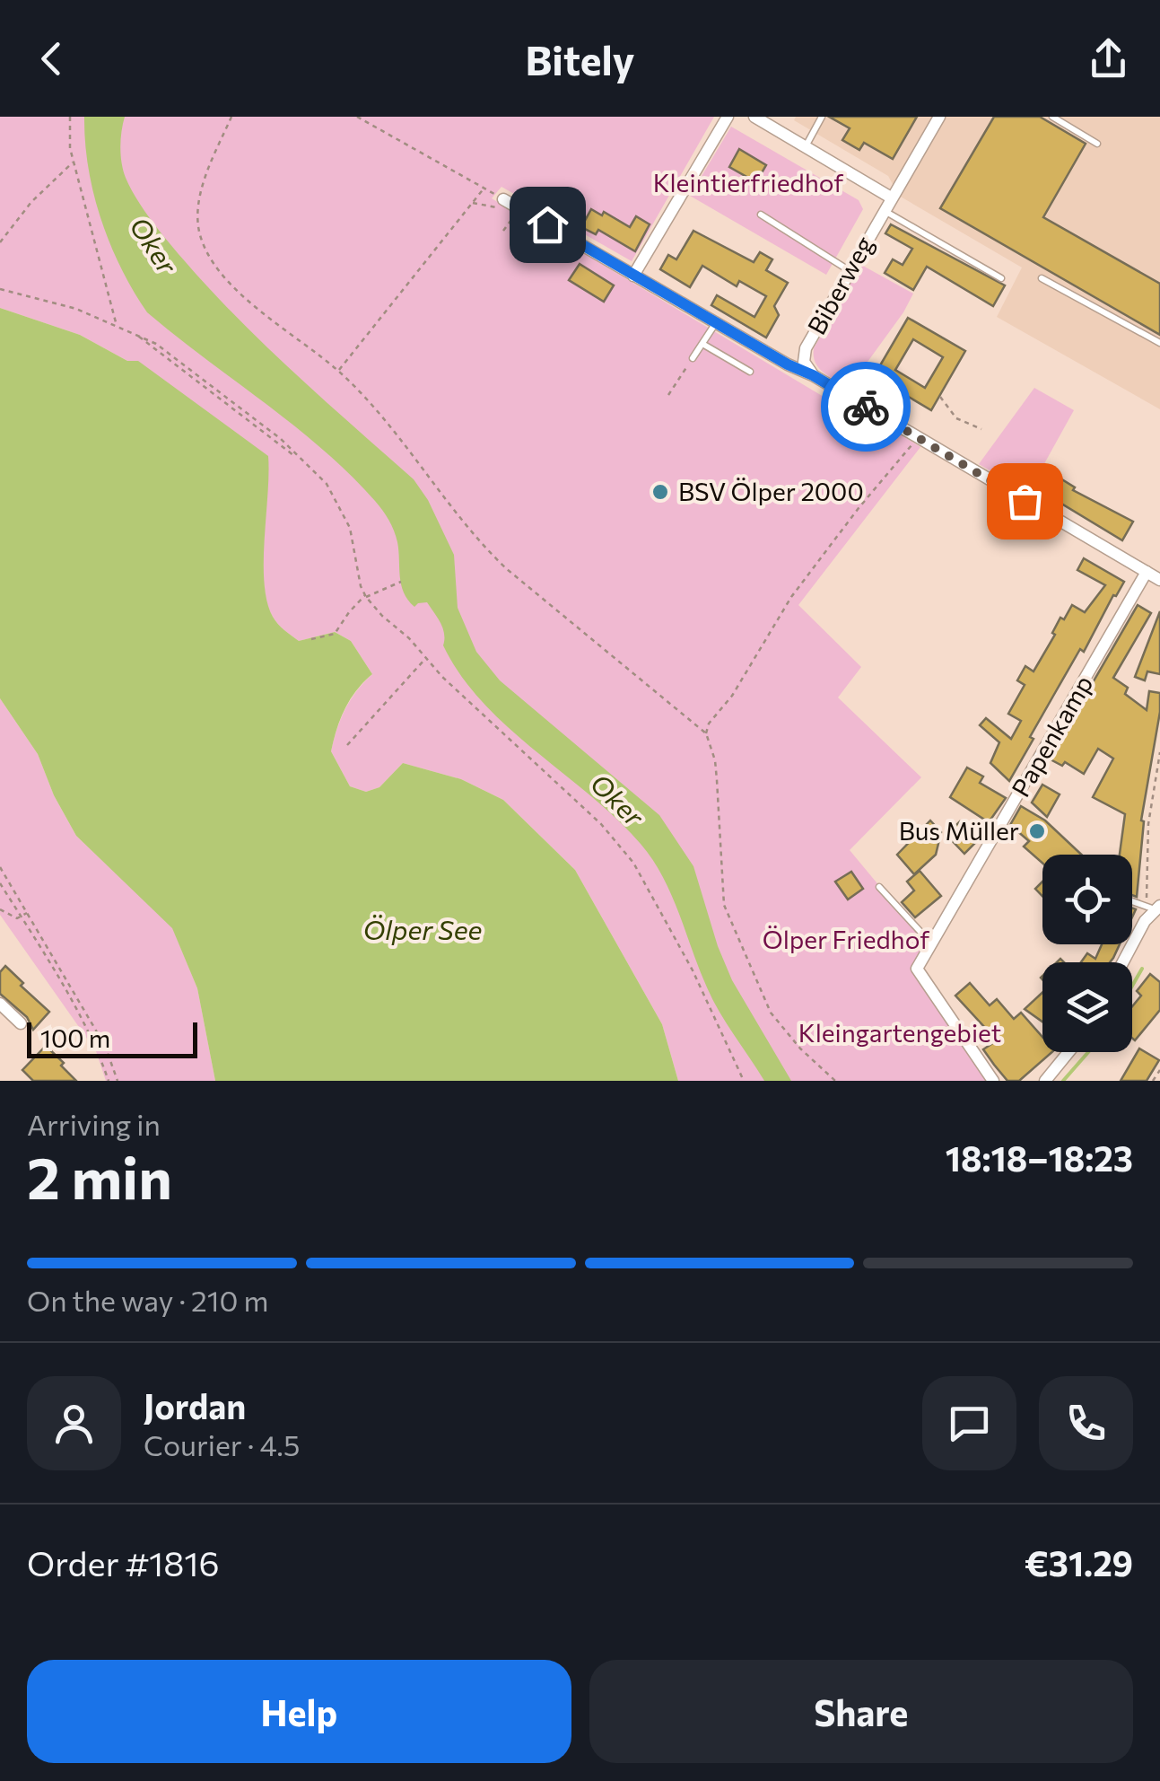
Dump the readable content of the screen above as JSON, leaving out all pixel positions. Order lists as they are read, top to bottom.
{
  "streets": {
    "street": ["Biberweg", "Papenkamp"]
  },
  "water": ["Oker", "Ölper See"],
  "parks": ["Kleintierfriedhof", "Ölper Friedhof", "Kleingartengebiet"],
  "places": ["BSV Ölper 2000", "Bus Müller"],
  "scale_bar": "100 m",
  "page": {
    "header": "Bitely",
    "scale": "100 m",
    "heading": ["2 min", "Arriving in", "18:18–18:23"],
    "panel": [
      "Jordan",
      "Courier · 4.5",
      "Order #1816",
      "€31.29"
    ],
    "bar": "On the way · 210 m",
    "buttons": ["Help", "Share"]
  }
}
